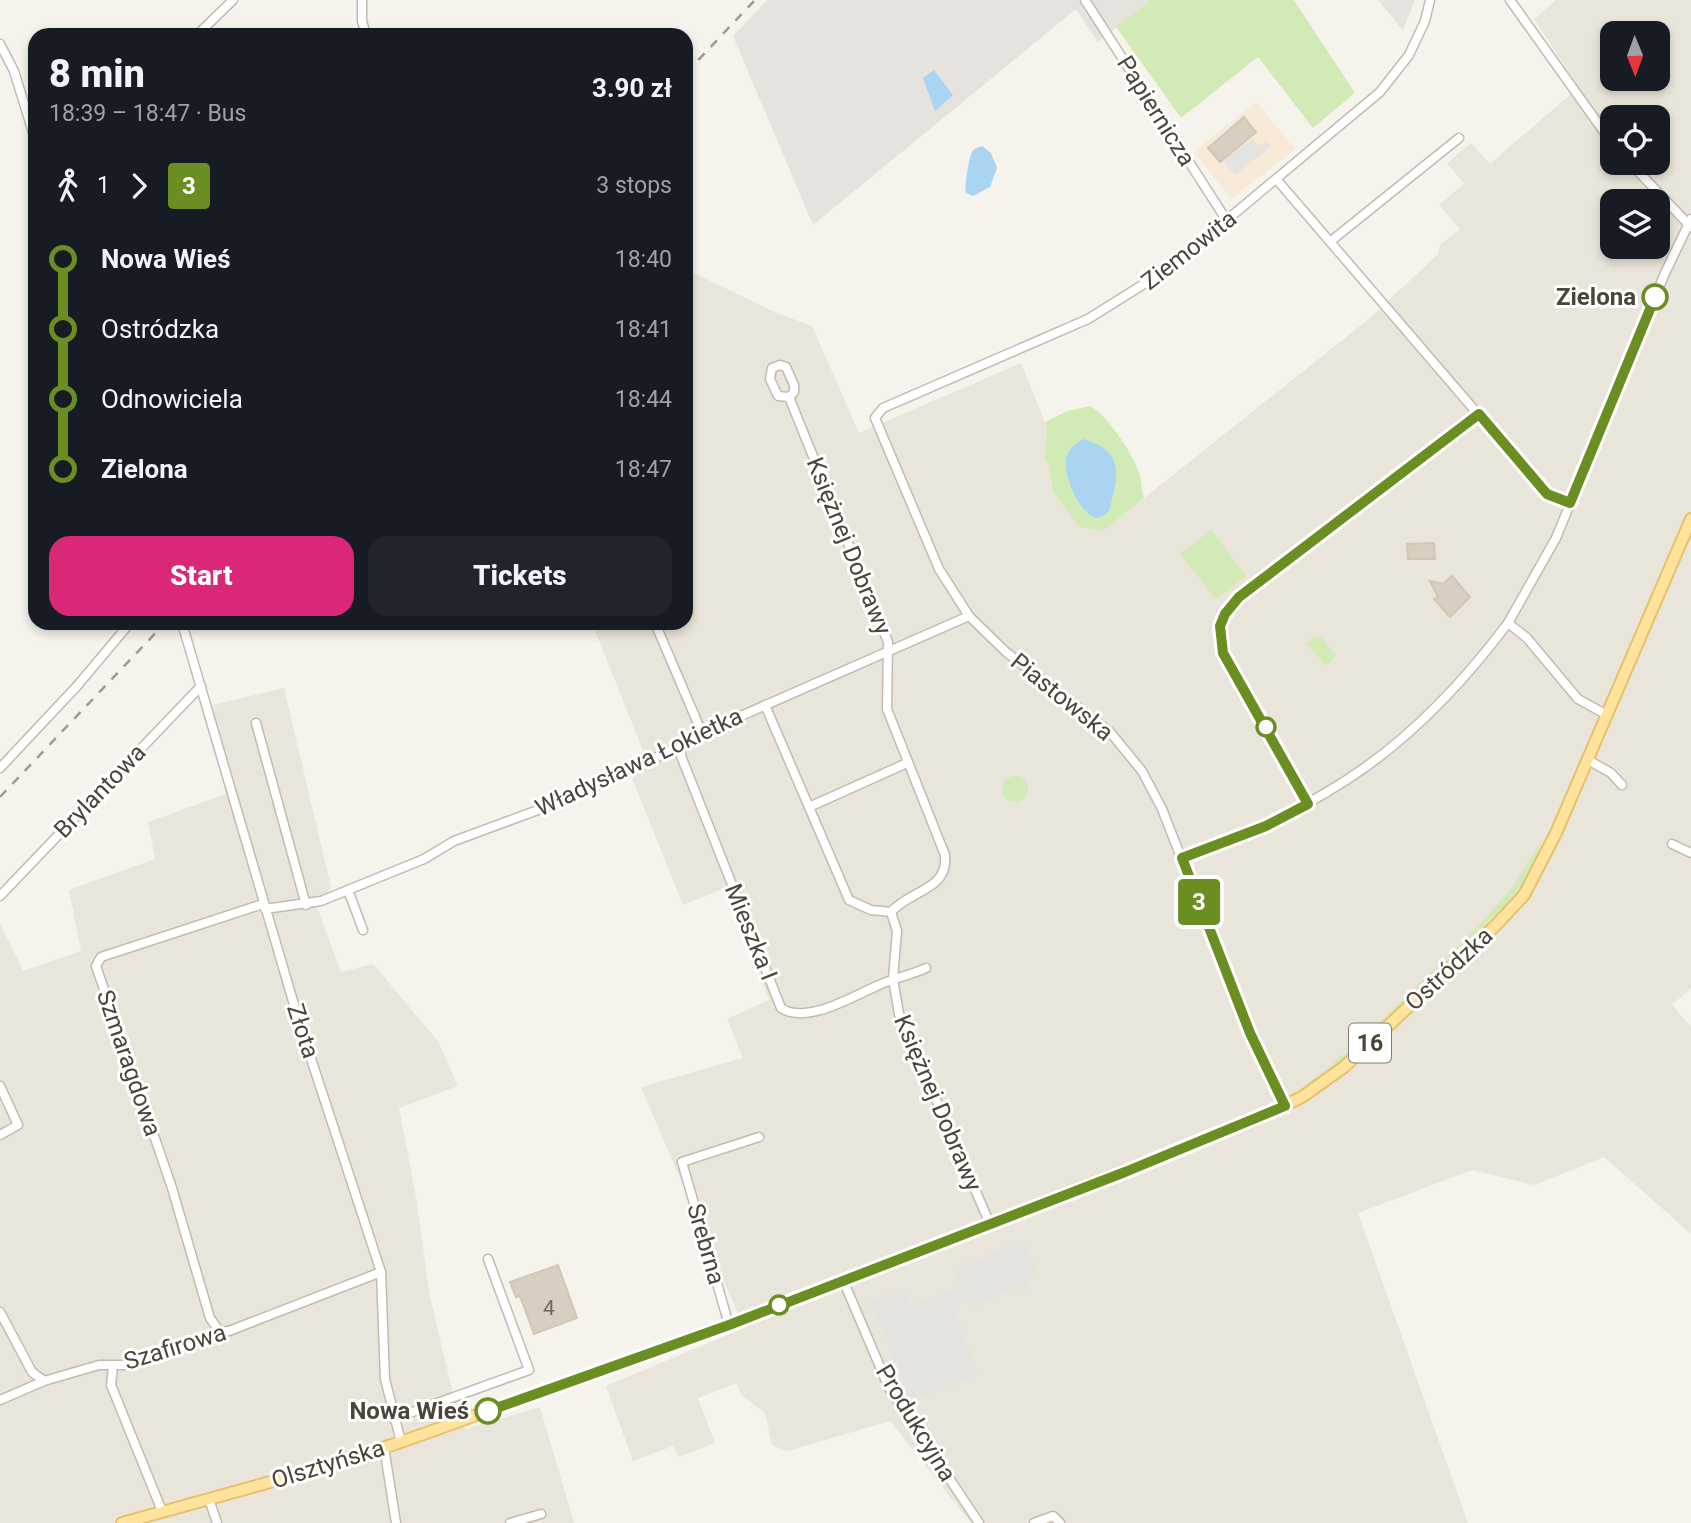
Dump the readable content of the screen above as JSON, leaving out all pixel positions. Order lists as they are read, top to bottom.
{
  "streets": {
    "main road": ["Ostródzka", "16", "Olsztyńska"],
    "street": [
      "Papiernicza",
      "Ziemowita",
      "Księżnej Dobrawy",
      "Piastowska",
      "Władysława Łokietka",
      "Brylantowa",
      "Mieszka I",
      "Złota",
      "Szmaragdowa",
      "Srebrna",
      "Szafirowa",
      "Produkcyjna"
    ]
  },
  "crossings": [
    ["Papiernicza", "Ziemowita"],
    ["Ziemowita", "Piastowska"],
    ["Księżnej Dobrawy", "Władysława Łokietka"],
    ["Księżnej Dobrawy", "Mieszka I"],
    ["Księżnej Dobrawy", "Ostródzka"],
    ["Piastowska", "Władysława Łokietka"],
    ["Piastowska", "Ostródzka"],
    ["Władysława Łokietka", "Mieszka I"],
    ["Władysława Łokietka", "Złota"],
    ["Władysława Łokietka", "Szmaragdowa"],
    ["Brylantowa", "Złota"],
    ["Ostródzka", "Srebrna"],
    ["Ostródzka", "Produkcyjna"],
    ["Ostródzka", "Olsztyńska"],
    ["Złota", "Szmaragdowa"],
    ["Złota", "Szafirowa"],
    ["Złota", "Olsztyńska"],
    ["Szmaragdowa", "Szafirowa"],
    ["Srebrna", "Olsztyńska"],
    ["Szafirowa", "Olsztyńska"]
  ],
  "places": ["Zielona", "Nowa Wieś"],
  "lines": ["bus line 3"],
  "house_numbers": ["4"],
  "north": "bottom",
  "page": {
    "on_map": "3",
    "heading": ["8 min", "18:39 – 18:47 · Bus", "3.90 zł"],
    "legs": ["1", "3", "3 stops"],
    "list": [
      {
        "name": "Nowa Wieś",
        "value": "18:40"
      },
      {
        "name": "Ostródzka",
        "value": "18:41"
      },
      {
        "name": "Odnowiciela",
        "value": "18:44"
      },
      {
        "name": "Zielona",
        "value": "18:47"
      }
    ],
    "buttons": ["Start", "Tickets"]
  }
}
